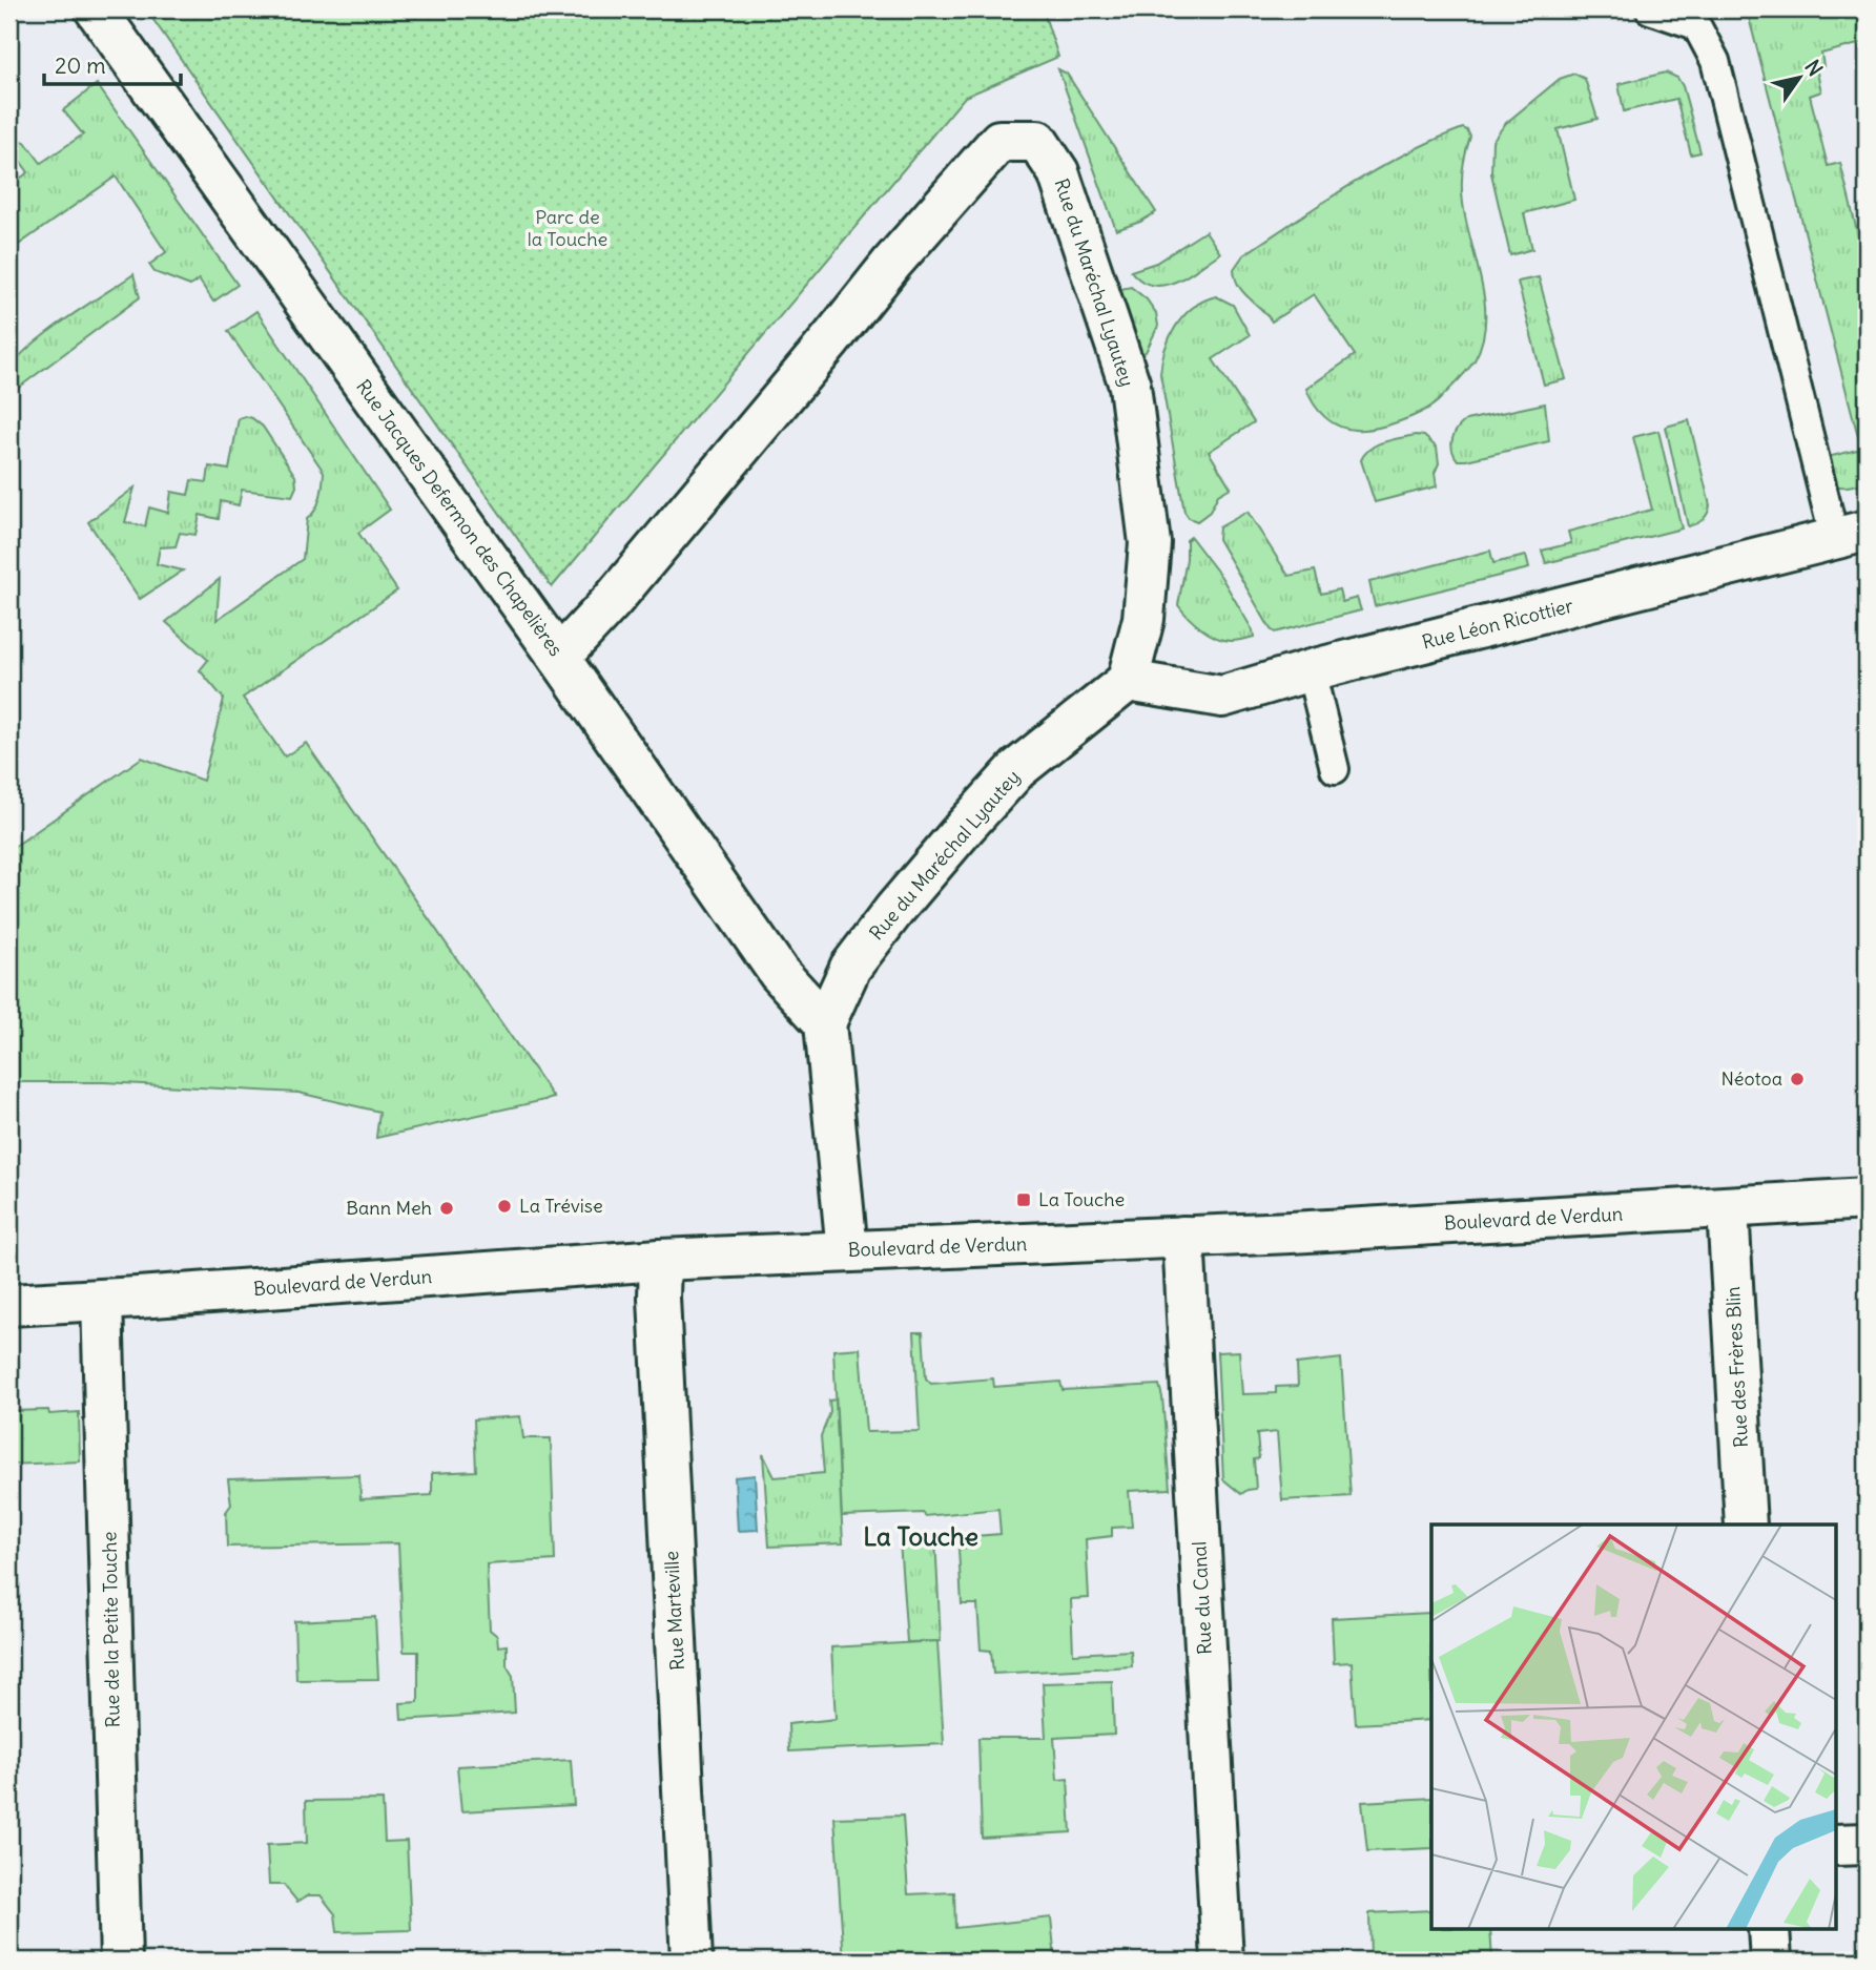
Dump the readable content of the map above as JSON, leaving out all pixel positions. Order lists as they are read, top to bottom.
{
  "streets": {
    "street": [
      "Rue du Maréchal Lyautey",
      "Rue Jacques Defermon des Chapelières",
      "Rue Léon Ricottier",
      "Boulevard de Verdun",
      "Rue des Frères Blin",
      "Rue du Canal",
      "Rue Marteville",
      "Rue de la Petite Touche"
    ]
  },
  "crossings": [
    ["Rue du Maréchal Lyautey", "Rue Jacques Defermon des Chapelières"],
    ["Rue du Maréchal Lyautey", "Rue Léon Ricottier"],
    ["Boulevard de Verdun", "Rue des Frères Blin"],
    ["Boulevard de Verdun", "Rue du Canal"],
    ["Boulevard de Verdun", "Rue Marteville"],
    ["Boulevard de Verdun", "Rue de la Petite Touche"]
  ],
  "districts": ["La Touche"],
  "parks": ["Parc de la Touche"],
  "places": {
    "other": ["Néotoa", "La Trévise", "Bann Meh"],
    "transit": ["La Touche"]
  },
  "scale_bar": "20 m",
  "north": "top right"
}
